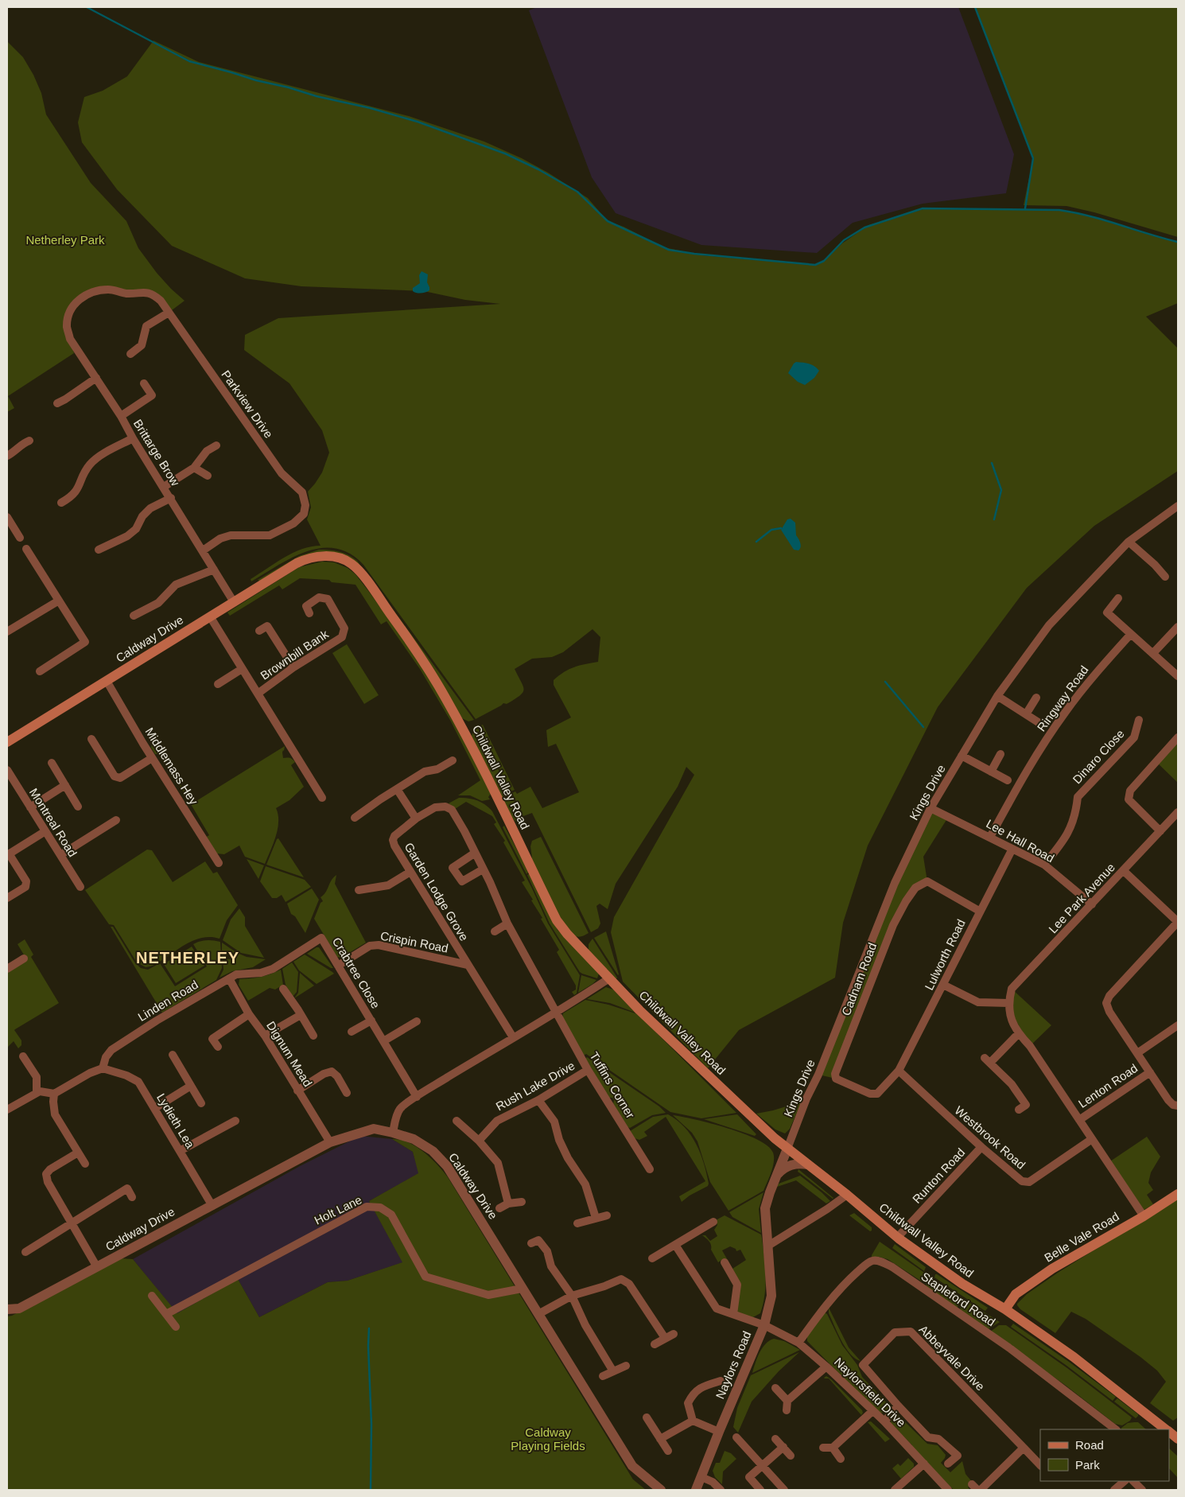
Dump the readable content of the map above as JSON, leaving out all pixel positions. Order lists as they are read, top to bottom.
{
  "streets": {
    "main road": ["Caldway Drive", "Childwall Valley Road", "Belle Vale Road"],
    "street": [
      "Parkview Drive",
      "Brittarge Brow",
      "Brownbill Bank",
      "Ringway Road",
      "Dinaro Close",
      "Middlemass Hey",
      "Kings Drive",
      "Montreal Road",
      "Lee Hall Road",
      "Garden Lodge Grove",
      "Lee Park Avenue",
      "Crispin Road",
      "Lulworth Road",
      "Crabtree Close",
      "Cadnam Road",
      "Linden Road",
      "Dignum Mead",
      "Tuffins Corner",
      "Rush Lake Drive",
      "Lenton Road",
      "Lydieth Lea",
      "Westbrook Road",
      "Runton Road",
      "Holt Lane",
      "Stapleford Road",
      "Abbeyvale Drive",
      "Naylors Road",
      "Naylorsfield Drive"
    ]
  },
  "crossings": [
    ["Parkview Drive", "Brittarge Brow"],
    ["Brittarge Brow", "Caldway Drive"],
    ["Caldway Drive", "Brownbill Bank"],
    ["Caldway Drive", "Middlemass Hey"],
    ["Caldway Drive", "Childwall Valley Road"],
    ["Caldway Drive", "Dignum Mead"],
    ["Caldway Drive", "Lydieth Lea"],
    ["Caldway Drive", "Holt Lane"],
    ["Ringway Road", "Lee Hall Road"],
    ["Dinaro Close", "Lee Hall Road"],
    ["Childwall Valley Road", "Kings Drive"],
    ["Childwall Valley Road", "Runton Road"],
    ["Childwall Valley Road", "Belle Vale Road"],
    ["Childwall Valley Road", "Naylors Road"],
    ["Kings Drive", "Lee Hall Road"],
    ["Kings Drive", "Naylors Road"],
    ["Lee Hall Road", "Lee Park Avenue"],
    ["Lee Hall Road", "Lulworth Road"],
    ["Garden Lodge Grove", "Crispin Road"],
    ["Garden Lodge Grove", "Tuffins Corner"],
    ["Crispin Road", "Crabtree Close"],
    ["Lulworth Road", "Cadnam Road"],
    ["Lulworth Road", "Westbrook Road"],
    ["Crabtree Close", "Linden Road"],
    ["Cadnam Road", "Westbrook Road"],
    ["Linden Road", "Dignum Mead"],
    ["Linden Road", "Lydieth Lea"],
    ["Tuffins Corner", "Rush Lake Drive"],
    ["Westbrook Road", "Runton Road"],
    ["Stapleford Road", "Naylorsfield Drive"],
    ["Naylors Road", "Naylorsfield Drive"]
  ],
  "districts": ["NETHERLEY"],
  "parks": ["Netherley Park", "Caldway Playing Fields"],
  "legend": ["Road", "Park"]
}
